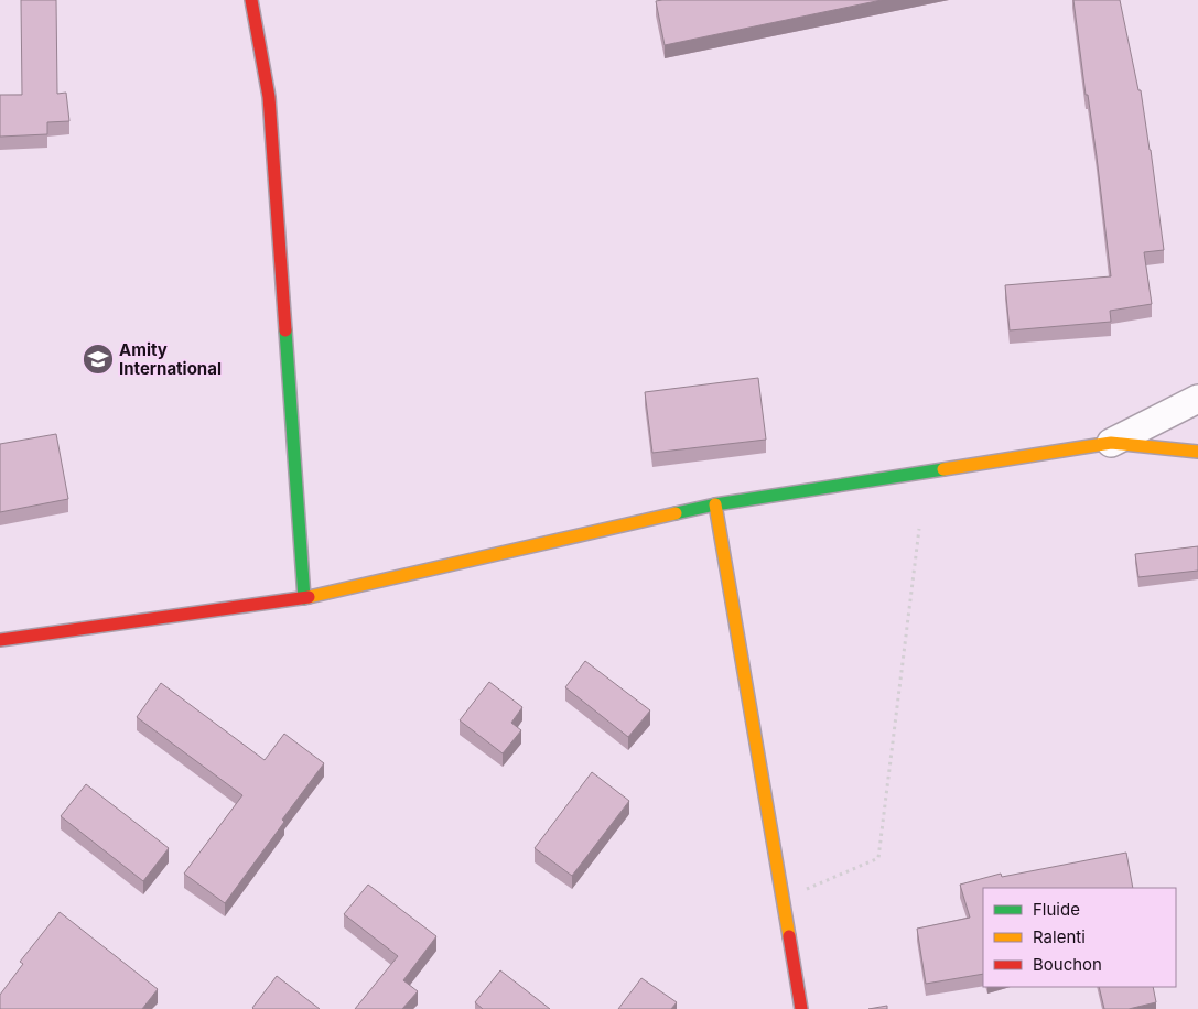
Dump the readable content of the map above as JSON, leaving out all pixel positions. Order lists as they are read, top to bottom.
{
  "places": {
    "school or university": ["Amity International"]
  },
  "legend": ["Fluide", "Ralenti", "Bouchon"]
}
